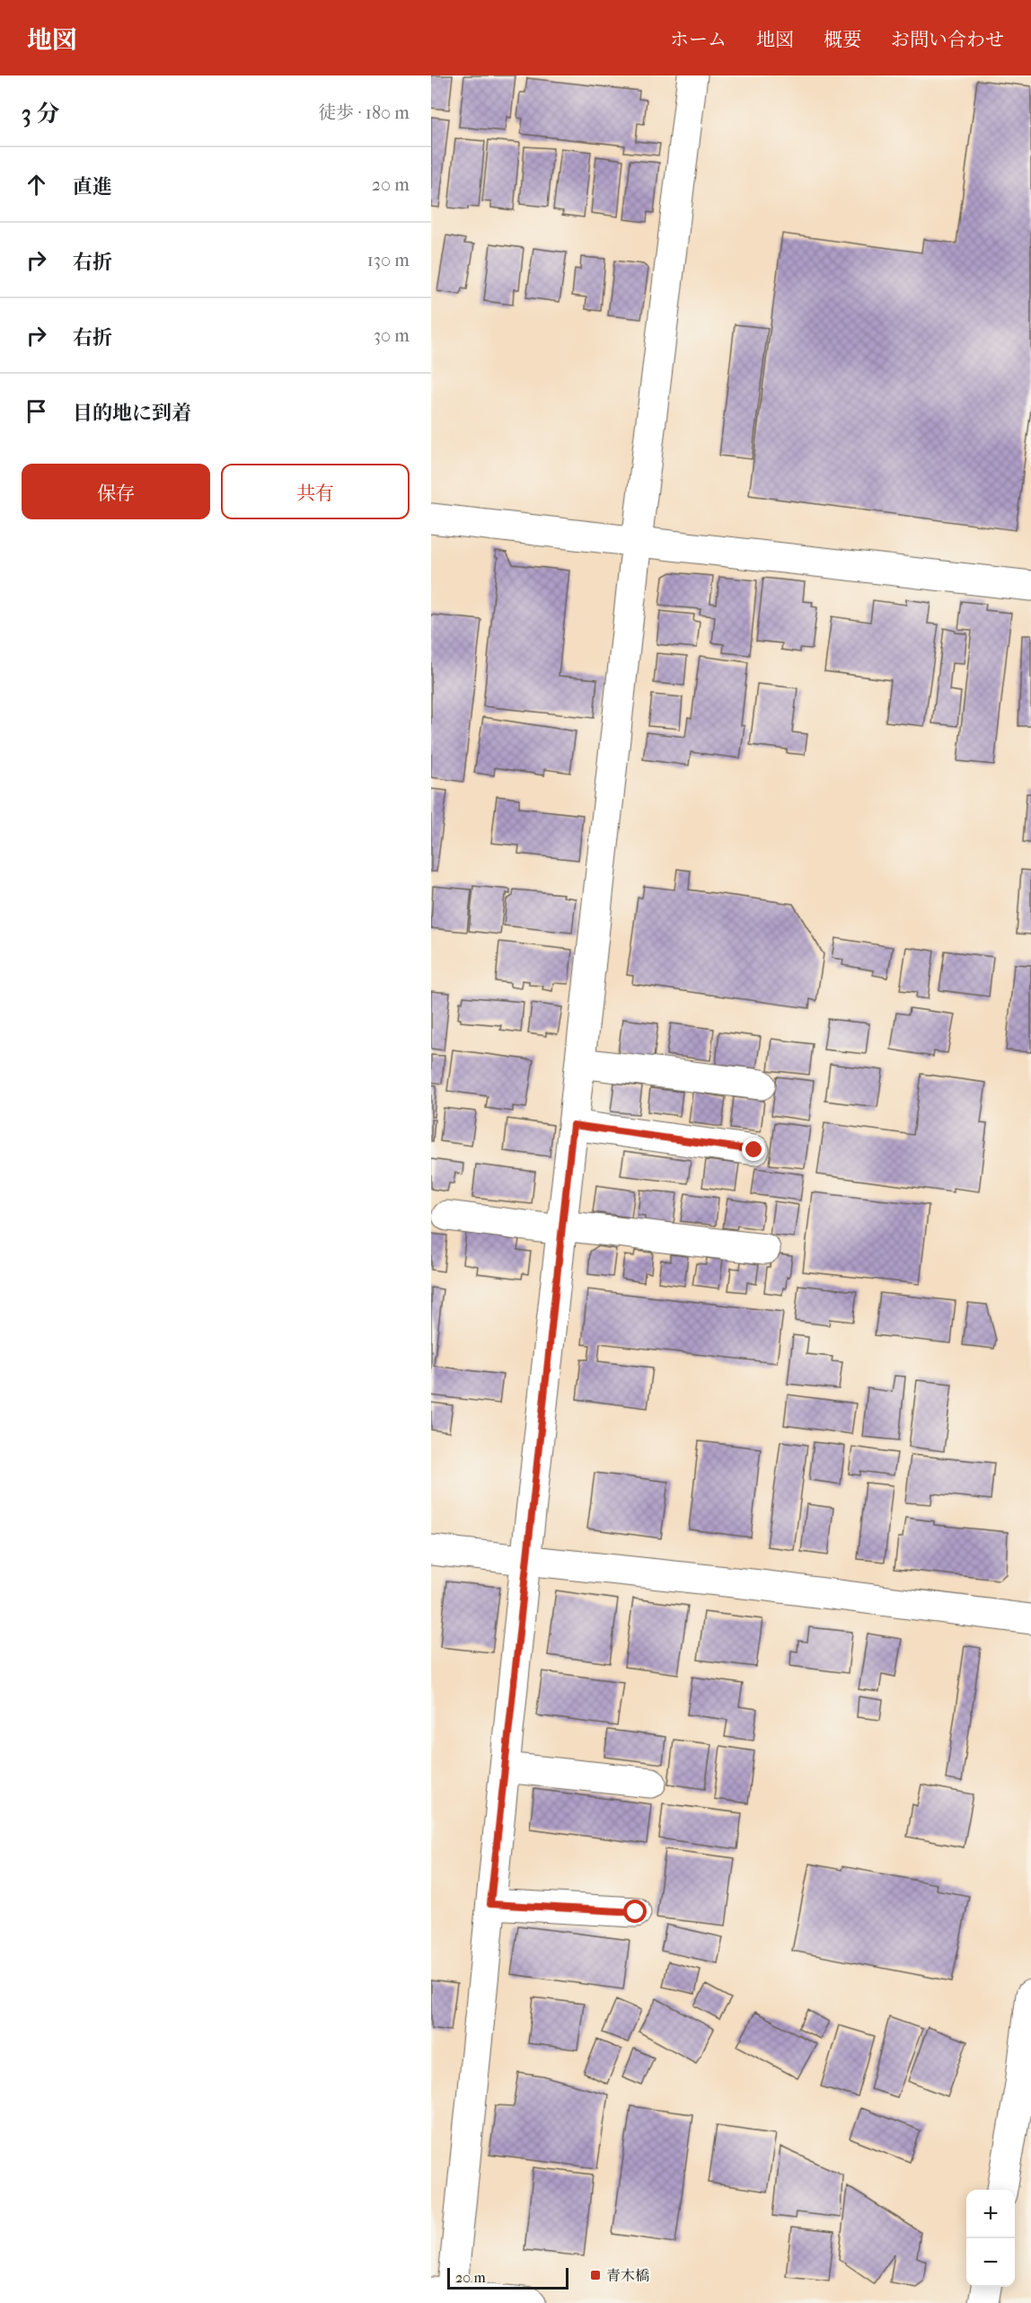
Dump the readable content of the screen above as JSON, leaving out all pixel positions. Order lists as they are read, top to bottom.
{
  "places": {
    "transit": ["青木橋"]
  },
  "scale_bar": "20 m",
  "page": {
    "header": "地図",
    "nav": [
      "ホーム",
      "地図",
      "概要",
      "お問い合わせ"
    ],
    "heading": ["3 分", "徒歩 · 180 m"],
    "list": [
      ["直進", "20 m"],
      ["右折", "130 m"],
      ["右折", "30 m"],
      "目的地に到着"
    ],
    "buttons": ["保存", "共有"],
    "map_buttons": ["+", "−"],
    "scale": "20 m"
  }
}
